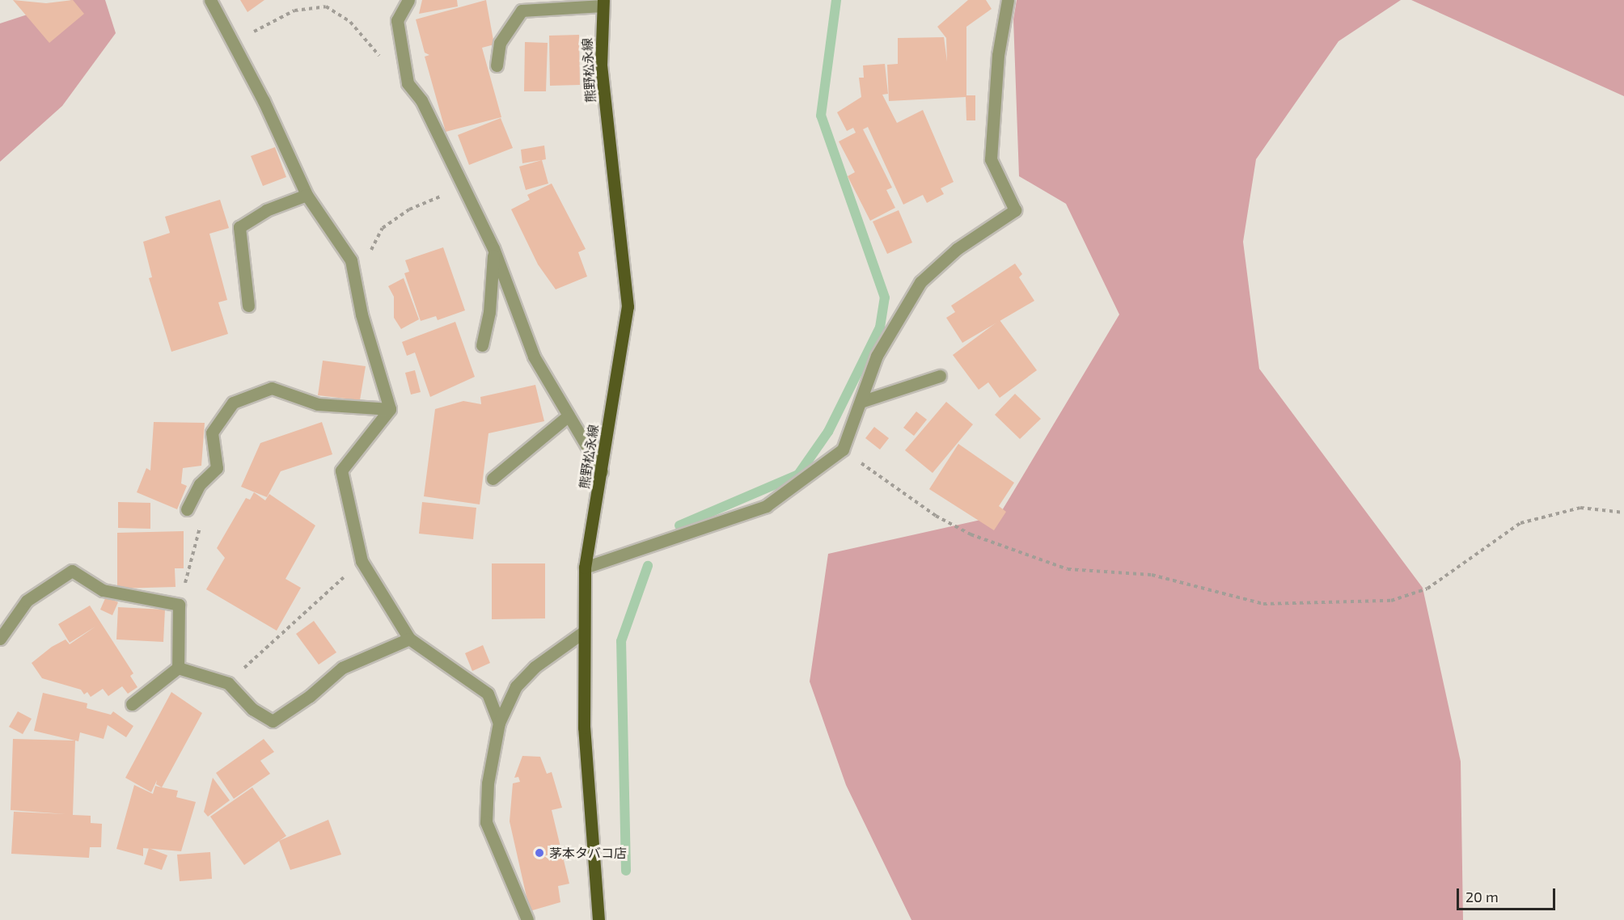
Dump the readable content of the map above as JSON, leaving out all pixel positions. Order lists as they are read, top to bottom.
{
  "streets": {
    "main road": ["熊野松永線"]
  },
  "places": ["茅本タバコ店"],
  "scale_bar": "20 m"
}
